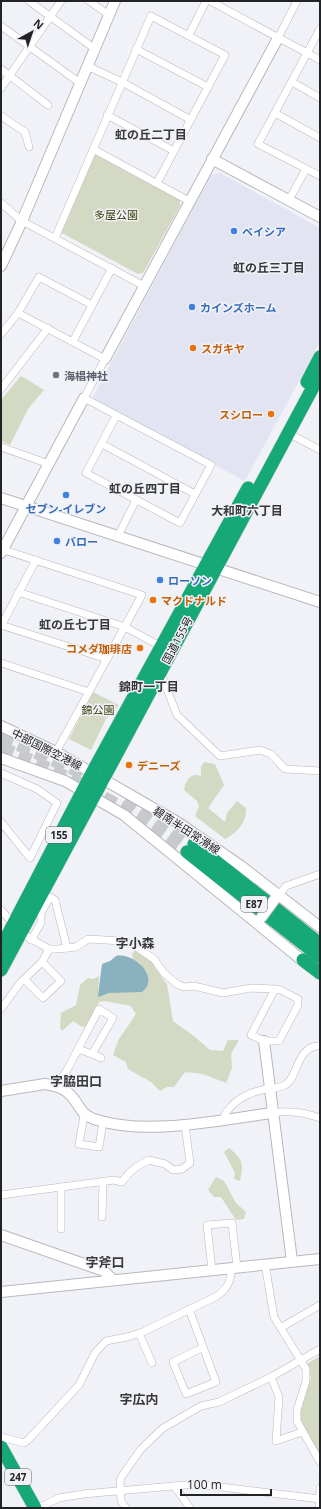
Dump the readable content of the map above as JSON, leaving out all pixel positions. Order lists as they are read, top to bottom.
{
  "streets": {
    "highway": [
      "国道155号",
      "155",
      "E87",
      "247"
    ],
    "street": ["中部国際空港線", "碧南半田常滑線"]
  },
  "crossings": [
    ["国道155号", "中部国際空港線"],
    ["国道155号", "碧南半田常滑線"],
    ["中部国際空港線", "碧南半田常滑線"]
  ],
  "districts": [
    "虹の丘二丁目",
    "虹の丘三丁目",
    "虹の丘四丁目",
    "大和町六丁目",
    "虹の丘七丁目",
    "錦町一丁目",
    "字小森",
    "字脇田口",
    "字斧口",
    "字広内"
  ],
  "parks": ["多屋公園", "錦公園"],
  "places": [
    "ベイシア",
    "カインズホーム",
    "スガキヤ",
    "海椙神社",
    "スシロー",
    "セブン-イレブン",
    "バロー",
    "ローソン",
    "マクドナルド",
    "コメダ珈琲店",
    "デニーズ"
  ],
  "scale_bar": "100 m",
  "north": "top right"
}
